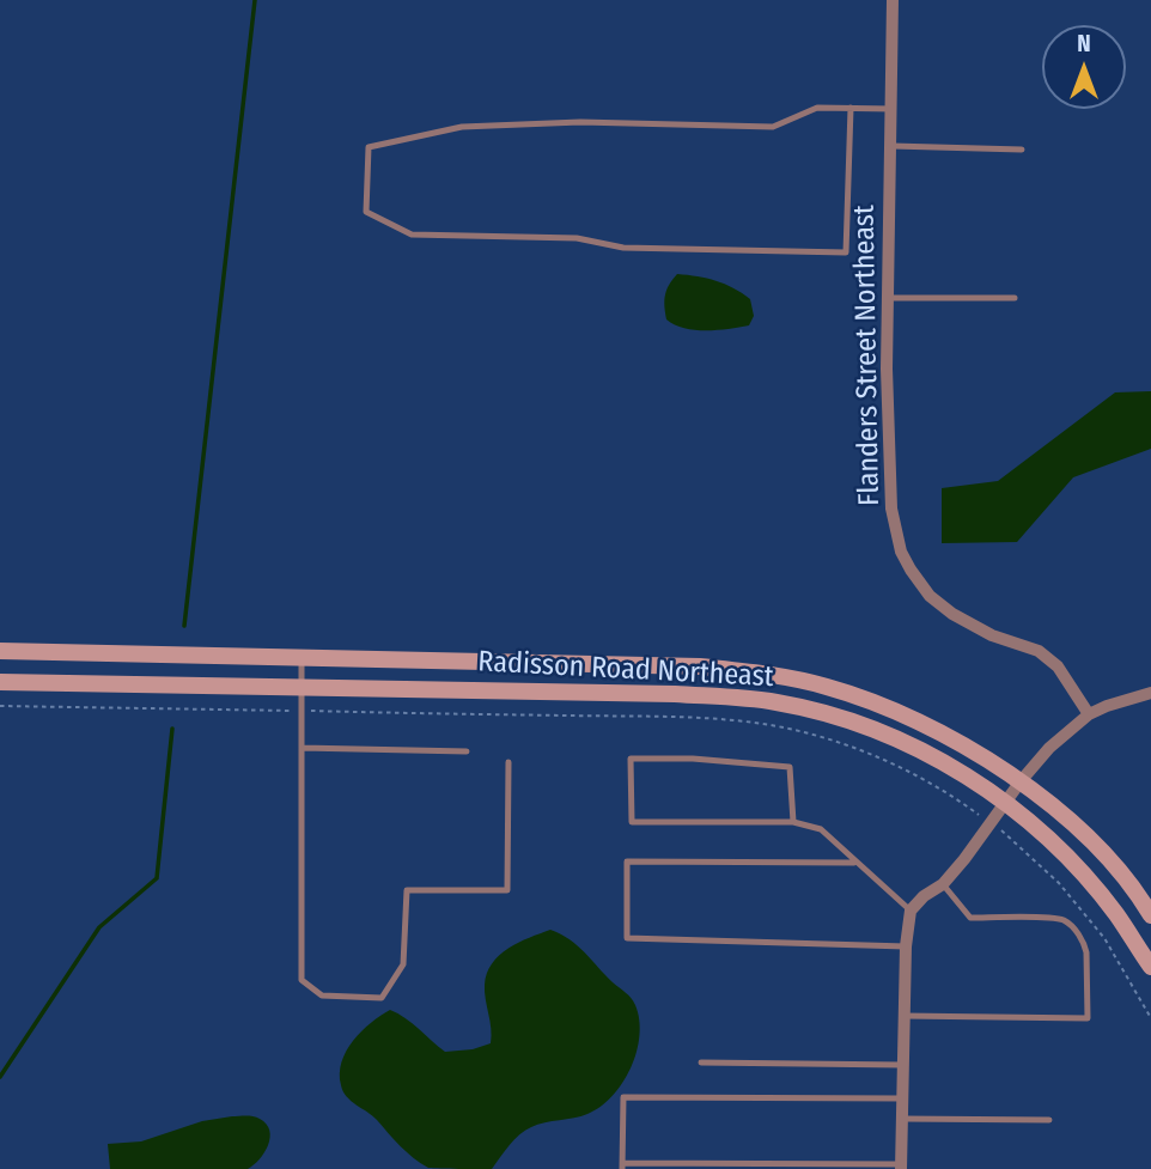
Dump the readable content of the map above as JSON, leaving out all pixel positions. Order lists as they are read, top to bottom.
{
  "streets": {
    "main road": ["Radisson Road Northeast"],
    "street": ["Flanders Street Northeast"]
  },
  "north": "top"
}
